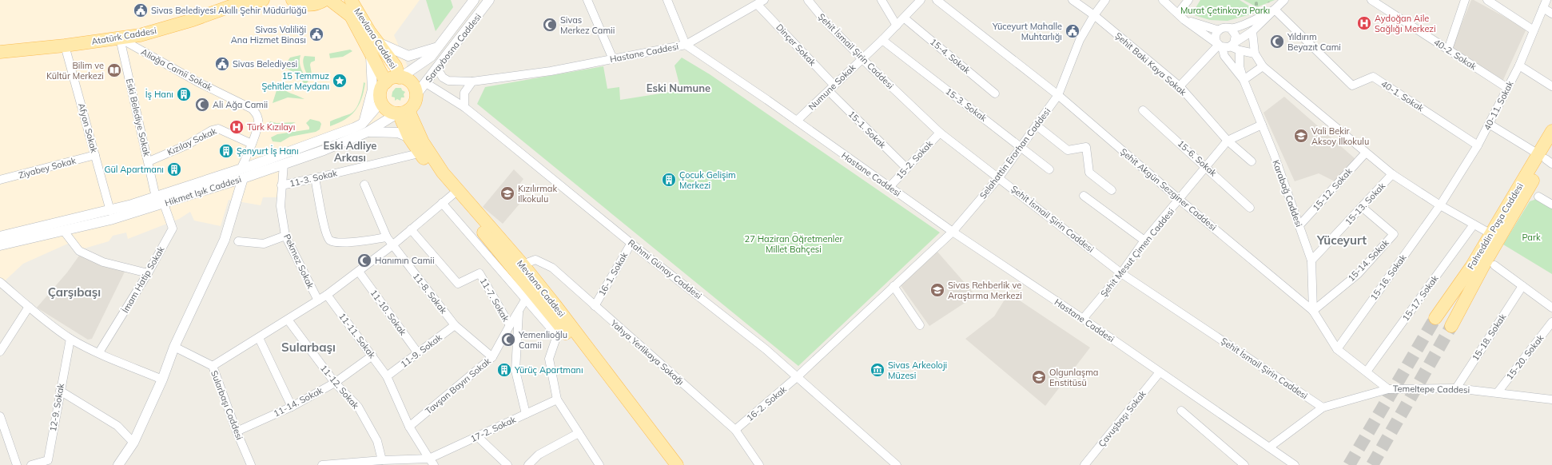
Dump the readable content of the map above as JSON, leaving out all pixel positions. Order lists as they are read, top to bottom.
{
  "streets": {
    "main road": ["Atatürk Caddesi", "Mevlana Caddesi", "Fahreddin Paşa Caddesi"],
    "street": [
      "Dinçer Sokak",
      "Saraybosna Caddesi",
      "Şehit İsmail Şirin Caddesi",
      "Hastane Caddesi",
      "40-2. Sokak",
      "15-4. Sokak",
      "Şehit Baki Kaya Sokak",
      "Aliağa Camii Sokak",
      "Numune Sokak",
      "40-1. Sokak",
      "15-3. Sokak",
      "40-11. Sokak",
      "Eski Belediye Sokak",
      "Afyon Sokak",
      "15-1. Sokak",
      "Kızılay Sokak",
      "Selahattin Erorhan Caddesi",
      "15-6. Sokak",
      "15-2. Sokak",
      "Ziyabey Sokak",
      "11-3. Sokak",
      "Şehit Akgün Sezginer Caddesi",
      "15-12. Sokak",
      "Hikmet Işık Caddesi",
      "Karabağ Caddesi",
      "15-13. Sokak",
      "Şehit Mesut Çimen Caddesi",
      "15-14. Sokak",
      "Pekmez Sokak",
      "Rahmi Günay Caddesi",
      "16-1. Sokak",
      "15-16. Sokak",
      "İmam Hatip Sokak",
      "11-8. Sokak",
      "15-17. Sokak",
      "11-7. Sokak",
      "11-10. Sokak",
      "11-11. Sokak",
      "15-18. Sokak",
      "11-9. Sokak",
      "Yahya Yerlikaya Sokağı",
      "15-20. Sokak",
      "Tavşan Bayırı Sokak",
      "11-12. Sokak",
      "Temeltepe Caddesi",
      "11-14. Sokak",
      "16-2. Sokak",
      "Sularbaşı Caddesi",
      "12-9. Sokak",
      "Çavuşbaşı Sokak",
      "17-2. Sokak"
    ]
  },
  "crossings": [
    ["Atatürk Caddesi", "Aliağa Camii Sokak"],
    ["Atatürk Caddesi", "Eski Belediye Sokak"],
    ["Atatürk Caddesi", "Afyon Sokak"],
    ["Mevlana Caddesi", "Saraybosna Caddesi"],
    ["Mevlana Caddesi", "11-3. Sokak"],
    ["Mevlana Caddesi", "Hikmet Işık Caddesi"],
    ["Mevlana Caddesi", "Yahya Yerlikaya Sokağı"],
    ["Mevlana Caddesi", "Tavşan Bayırı Sokak"],
    ["Dinçer Sokak", "Numune Sokak"],
    ["Dinçer Sokak", "15-1. Sokak"],
    ["Saraybosna Caddesi", "Hastane Caddesi"],
    ["Saraybosna Caddesi", "Hikmet Işık Caddesi"],
    ["Saraybosna Caddesi", "Rahmi Günay Caddesi"],
    ["Şehit İsmail Şirin Caddesi", "Numune Sokak"],
    ["Şehit İsmail Şirin Caddesi", "Selahattin Erorhan Caddesi"],
    ["Şehit İsmail Şirin Caddesi", "15-2. Sokak"],
    ["Şehit İsmail Şirin Caddesi", "Şehit Mesut Çimen Caddesi"],
    ["Şehit İsmail Şirin Caddesi", "Temeltepe Caddesi"],
    ["Hastane Caddesi", "Numune Sokak"],
    ["Hastane Caddesi", "Selahattin Erorhan Caddesi"],
    ["Hastane Caddesi", "15-2. Sokak"],
    ["Hastane Caddesi", "Şehit Mesut Çimen Caddesi"],
    ["Hastane Caddesi", "Temeltepe Caddesi"],
    ["Hastane Caddesi", "Çavuşbaşı Sokak"],
    ["40-2. Sokak", "40-11. Sokak"],
    ["15-4. Sokak", "Numune Sokak"],
    ["Şehit Baki Kaya Sokak", "Selahattin Erorhan Caddesi"],
    ["Şehit Baki Kaya Sokak", "Şehit Mesut Çimen Caddesi"],
    ["Aliağa Camii Sokak", "Eski Belediye Sokak"],
    ["Aliağa Camii Sokak", "Kızılay Sokak"],
    ["Aliağa Camii Sokak", "Hikmet Işık Caddesi"],
    ["Numune Sokak", "15-3. Sokak"],
    ["Numune Sokak", "15-1. Sokak"],
    ["40-1. Sokak", "40-11. Sokak"],
    ["15-3. Sokak", "Selahattin Erorhan Caddesi"],
    ["40-11. Sokak", "15-16. Sokak"],
    ["Eski Belediye Sokak", "Kızılay Sokak"],
    ["Eski Belediye Sokak", "Hikmet Işık Caddesi"],
    ["Afyon Sokak", "Ziyabey Sokak"],
    ["Afyon Sokak", "Hikmet Işık Caddesi"],
    ["15-1. Sokak", "15-2. Sokak"],
    ["Selahattin Erorhan Caddesi", "Şehit Akgün Sezginer Caddesi"],
    ["Selahattin Erorhan Caddesi", "Rahmi Günay Caddesi"],
    ["Selahattin Erorhan Caddesi", "16-2. Sokak"],
    ["15-6. Sokak", "Şehit Mesut Çimen Caddesi"],
    ["11-3. Sokak", "Pekmez Sokak"],
    ["Şehit Akgün Sezginer Caddesi", "Karabağ Caddesi"],
    ["Şehit Akgün Sezginer Caddesi", "Şehit Mesut Çimen Caddesi"],
    ["Şehit Akgün Sezginer Caddesi", "15-14. Sokak"],
    ["Şehit Akgün Sezginer Caddesi", "15-16. Sokak"],
    ["Şehit Akgün Sezginer Caddesi", "15-17. Sokak"],
    ["Şehit Akgün Sezginer Caddesi", "Temeltepe Caddesi"],
    ["15-12. Sokak", "Karabağ Caddesi"],
    ["Hikmet Işık Caddesi", "Pekmez Sokak"],
    ["Hikmet Işık Caddesi", "İmam Hatip Sokak"],
    ["Karabağ Caddesi", "15-13. Sokak"],
    ["Karabağ Caddesi", "Şehit Mesut Çimen Caddesi"],
    ["Karabağ Caddesi", "15-14. Sokak"],
    ["15-13. Sokak", "15-14. Sokak"],
    ["Rahmi Günay Caddesi", "16-1. Sokak"],
    ["Rahmi Günay Caddesi", "16-2. Sokak"],
    ["16-1. Sokak", "Yahya Yerlikaya Sokağı"],
    ["11-8. Sokak", "11-9. Sokak"],
    ["11-8. Sokak", "Tavşan Bayırı Sokak"],
    ["11-7. Sokak", "Tavşan Bayırı Sokak"],
    ["11-10. Sokak", "11-9. Sokak"],
    ["11-11. Sokak", "11-9. Sokak"],
    ["11-11. Sokak", "Tavşan Bayırı Sokak"],
    ["11-11. Sokak", "11-14. Sokak"],
    ["15-18. Sokak", "Temeltepe Caddesi"],
    ["Yahya Yerlikaya Sokağı", "16-2. Sokak"],
    ["15-20. Sokak", "Temeltepe Caddesi"],
    ["11-12. Sokak", "11-14. Sokak"],
    ["11-14. Sokak", "Sularbaşı Caddesi"]
  ],
  "districts": [
    "Eski Numune",
    "Eski Adliye Arkası",
    "Yüceyurt",
    "Çarşıbaşı",
    "Sularbaşı"
  ],
  "parks": ["Murat Çetinkaya Parkı", "Park", "27 Haziran Öğretmenler Millet Bahçesi"],
  "places": {
    "public building": [
      "Sivas Belediyesi Akıllı Şehir Müdürlüğü",
      "Yüceyurt Mahalle Muhtarlığı",
      "Sivas Valiliği Ana Hizmet Binası",
      "Sivas Belediyesi"
    ],
    "hospital": ["Aydoğan Aile Sağlığı Merkezi", "Türk Kızılayı"],
    "mosque": [
      "Sivas Merkez Camii",
      "Yıldırım Beyazıt Cami",
      "Ali Ağa Camii",
      "Hanımın Camii",
      "Yemenlioğlu Camii"
    ],
    "library": ["Bilim ve Kültür Merkezi"],
    "place": ["15 Temmuz Şehitler Meydanı"],
    "building": [
      "İş Hanı",
      "Şenyurt İş Hanı",
      "Gül Apartmanı",
      "Çocuk Gelişim Merkezi",
      "Yürüç Apartmanı"
    ],
    "school or university": [
      "Vali Bekir Aksoy İlkokulu",
      "Kızılırmak İlkokulu",
      "Sivas Rehberlik ve Araştırma Merkezi",
      "Olgunlaşma Enstitüsü"
    ],
    "museum": ["Sivas Arkeoloji Müzesi"]
  }
}
